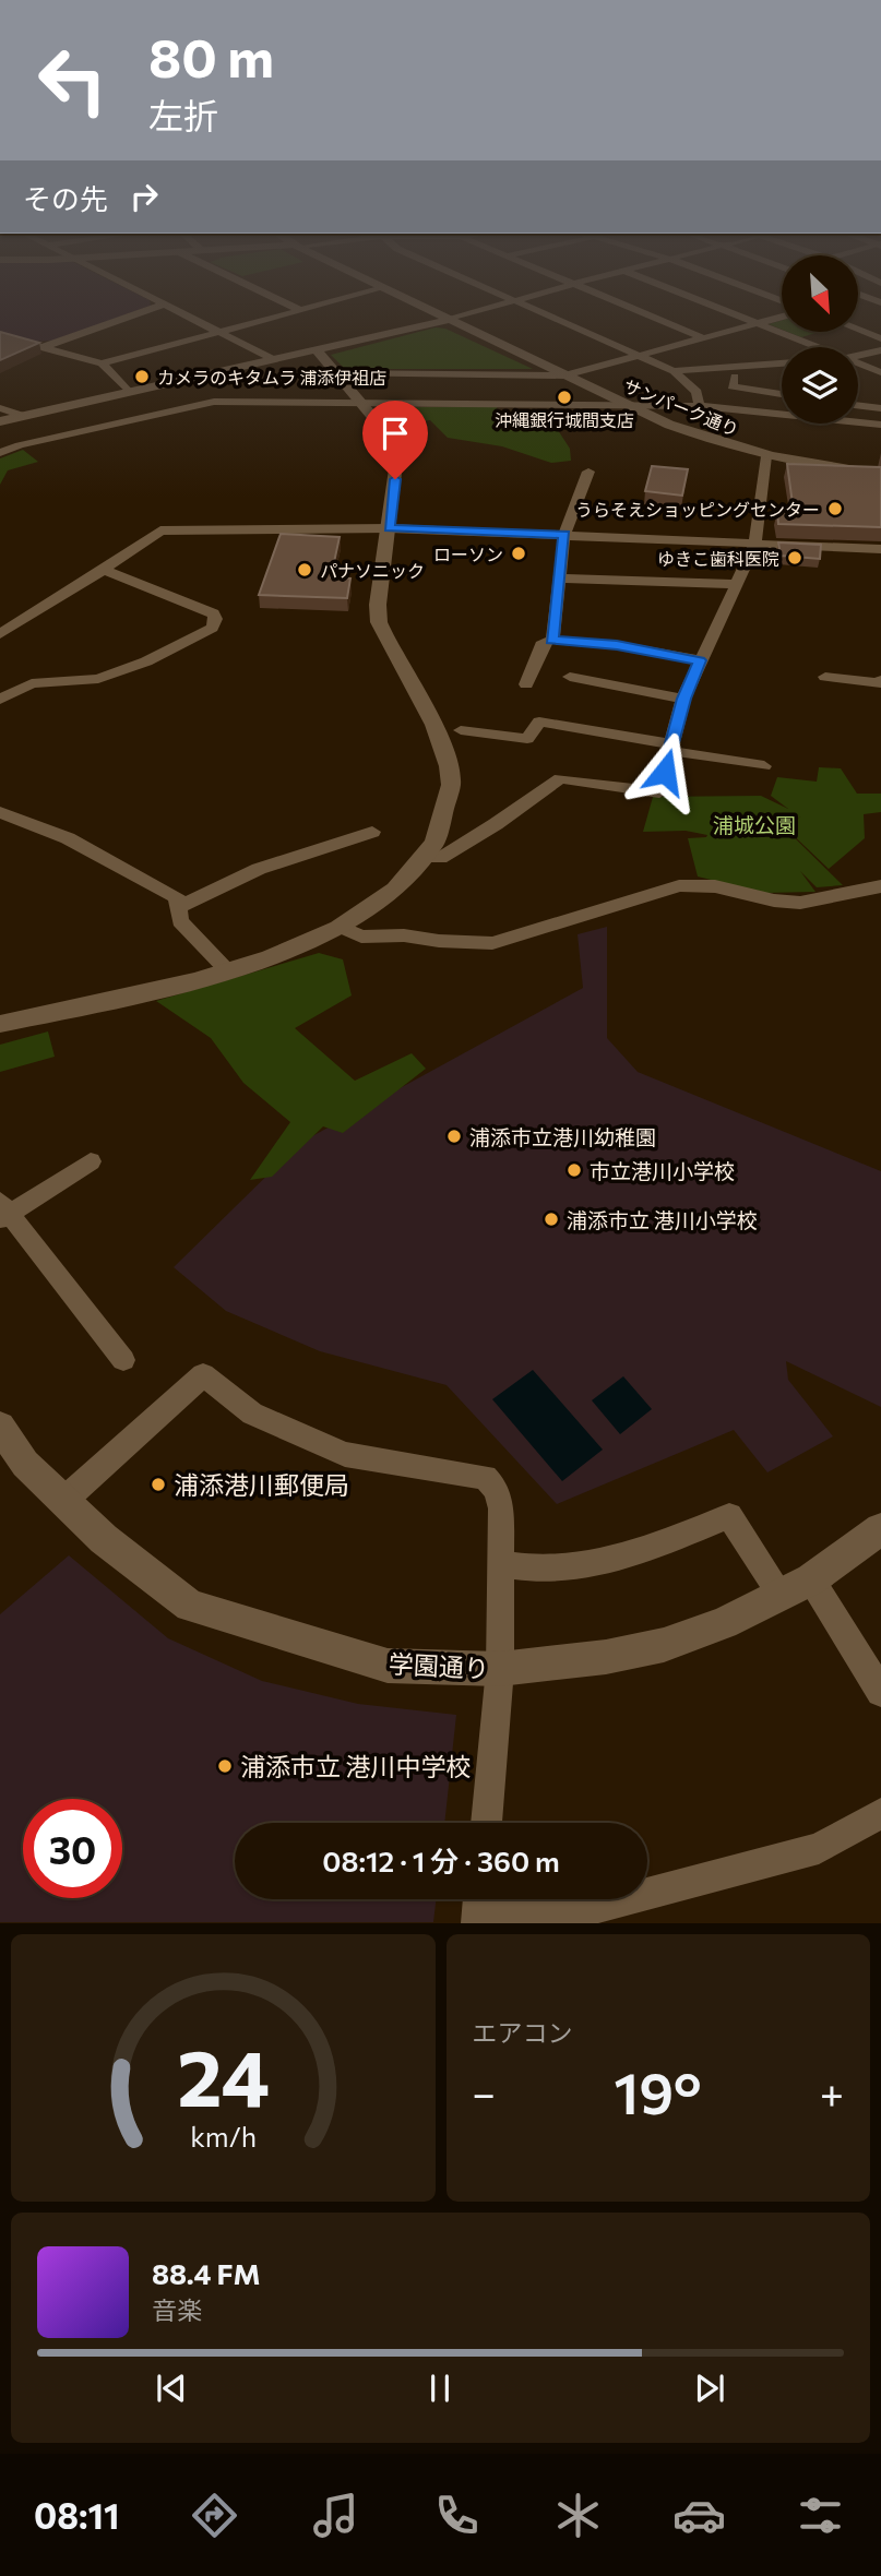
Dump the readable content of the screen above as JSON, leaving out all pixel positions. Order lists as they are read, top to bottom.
{
  "streets": {
    "street": ["サンパーク通り", "学園通り"]
  },
  "parks": ["浦城公園"],
  "places": [
    "カメラのキタムラ 浦添伊祖店",
    "沖縄銀行城間支店",
    "うらそえショッピングセンター",
    "ローソン",
    "ゆきこ歯科医院",
    "パナソニック",
    "浦添市立港川幼稚園",
    "市立港川小学校",
    "浦添市立 港川小学校",
    "浦添港川郵便局",
    "浦添市立 港川中学校"
  ],
  "north": "bottom right",
  "page": {
    "turn": ["80 m", "左折"],
    "then": "その先",
    "limit": "30",
    "trip": "08:12 · 1 分 · 360 m",
    "tile": "エアコン",
    "heat": ["−", "19°", "+"],
    "song": ["88.4 FM", "音楽"],
    "tabs": "08:11",
    "gauge": ["24", "km/h"]
  }
}
